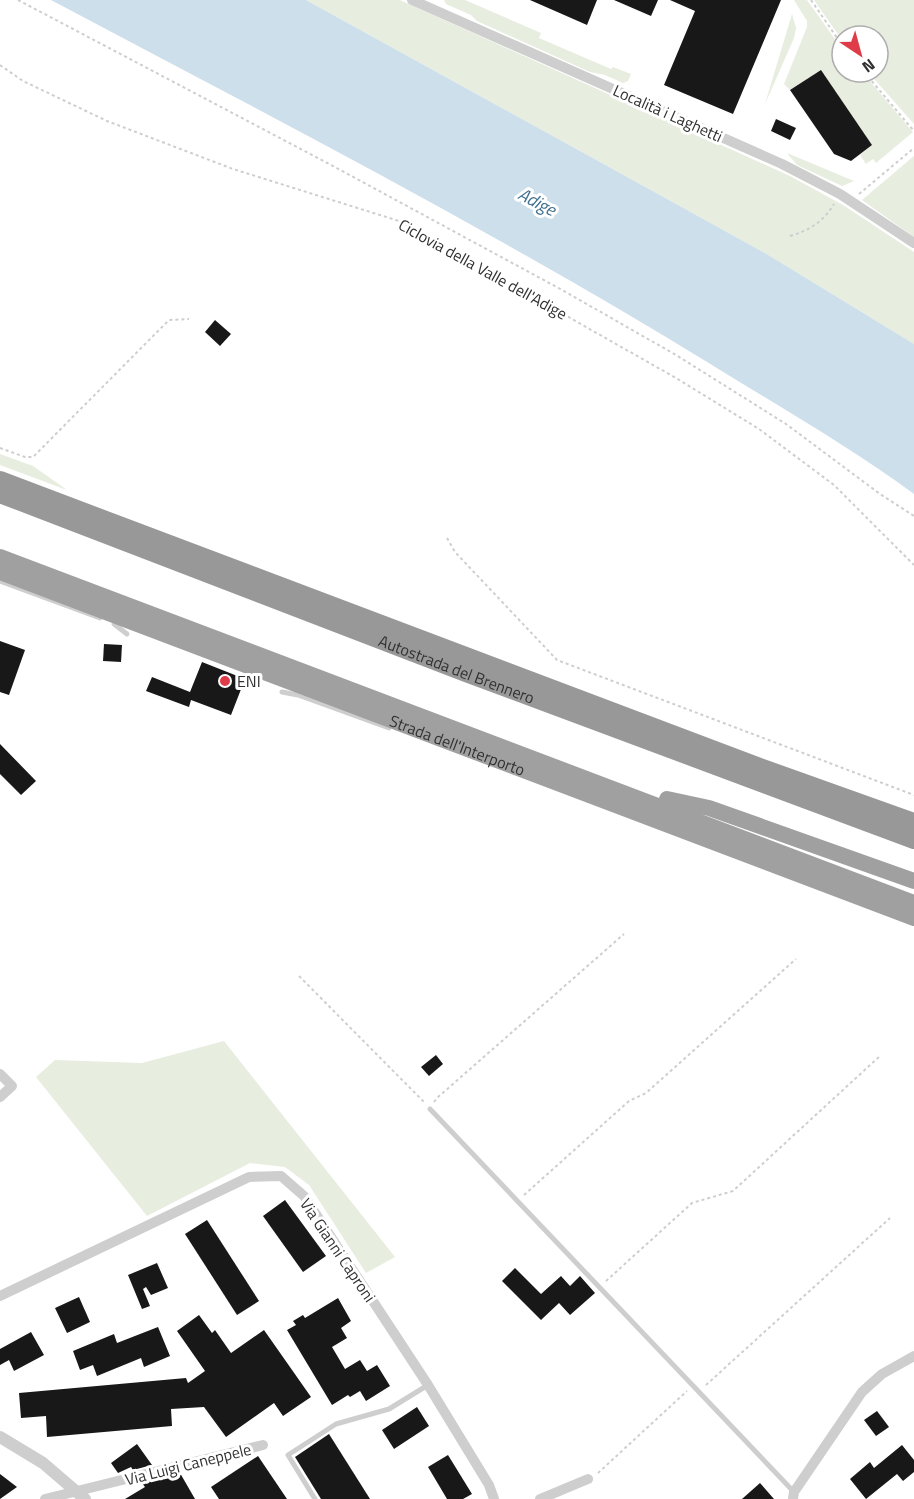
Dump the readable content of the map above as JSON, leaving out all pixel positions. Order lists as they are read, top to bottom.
{
  "streets": {
    "highway": ["Autostrada del Brennero", "Strada dell'Interporto"],
    "street": ["Località i Laghetti", "Via Gianni Caproni", "Via Luigi Caneppele"],
    "path": ["Ciclovia della Valle dell'Adige"]
  },
  "water": ["Adige"],
  "places": ["ENI"],
  "north": "bottom right"
}
